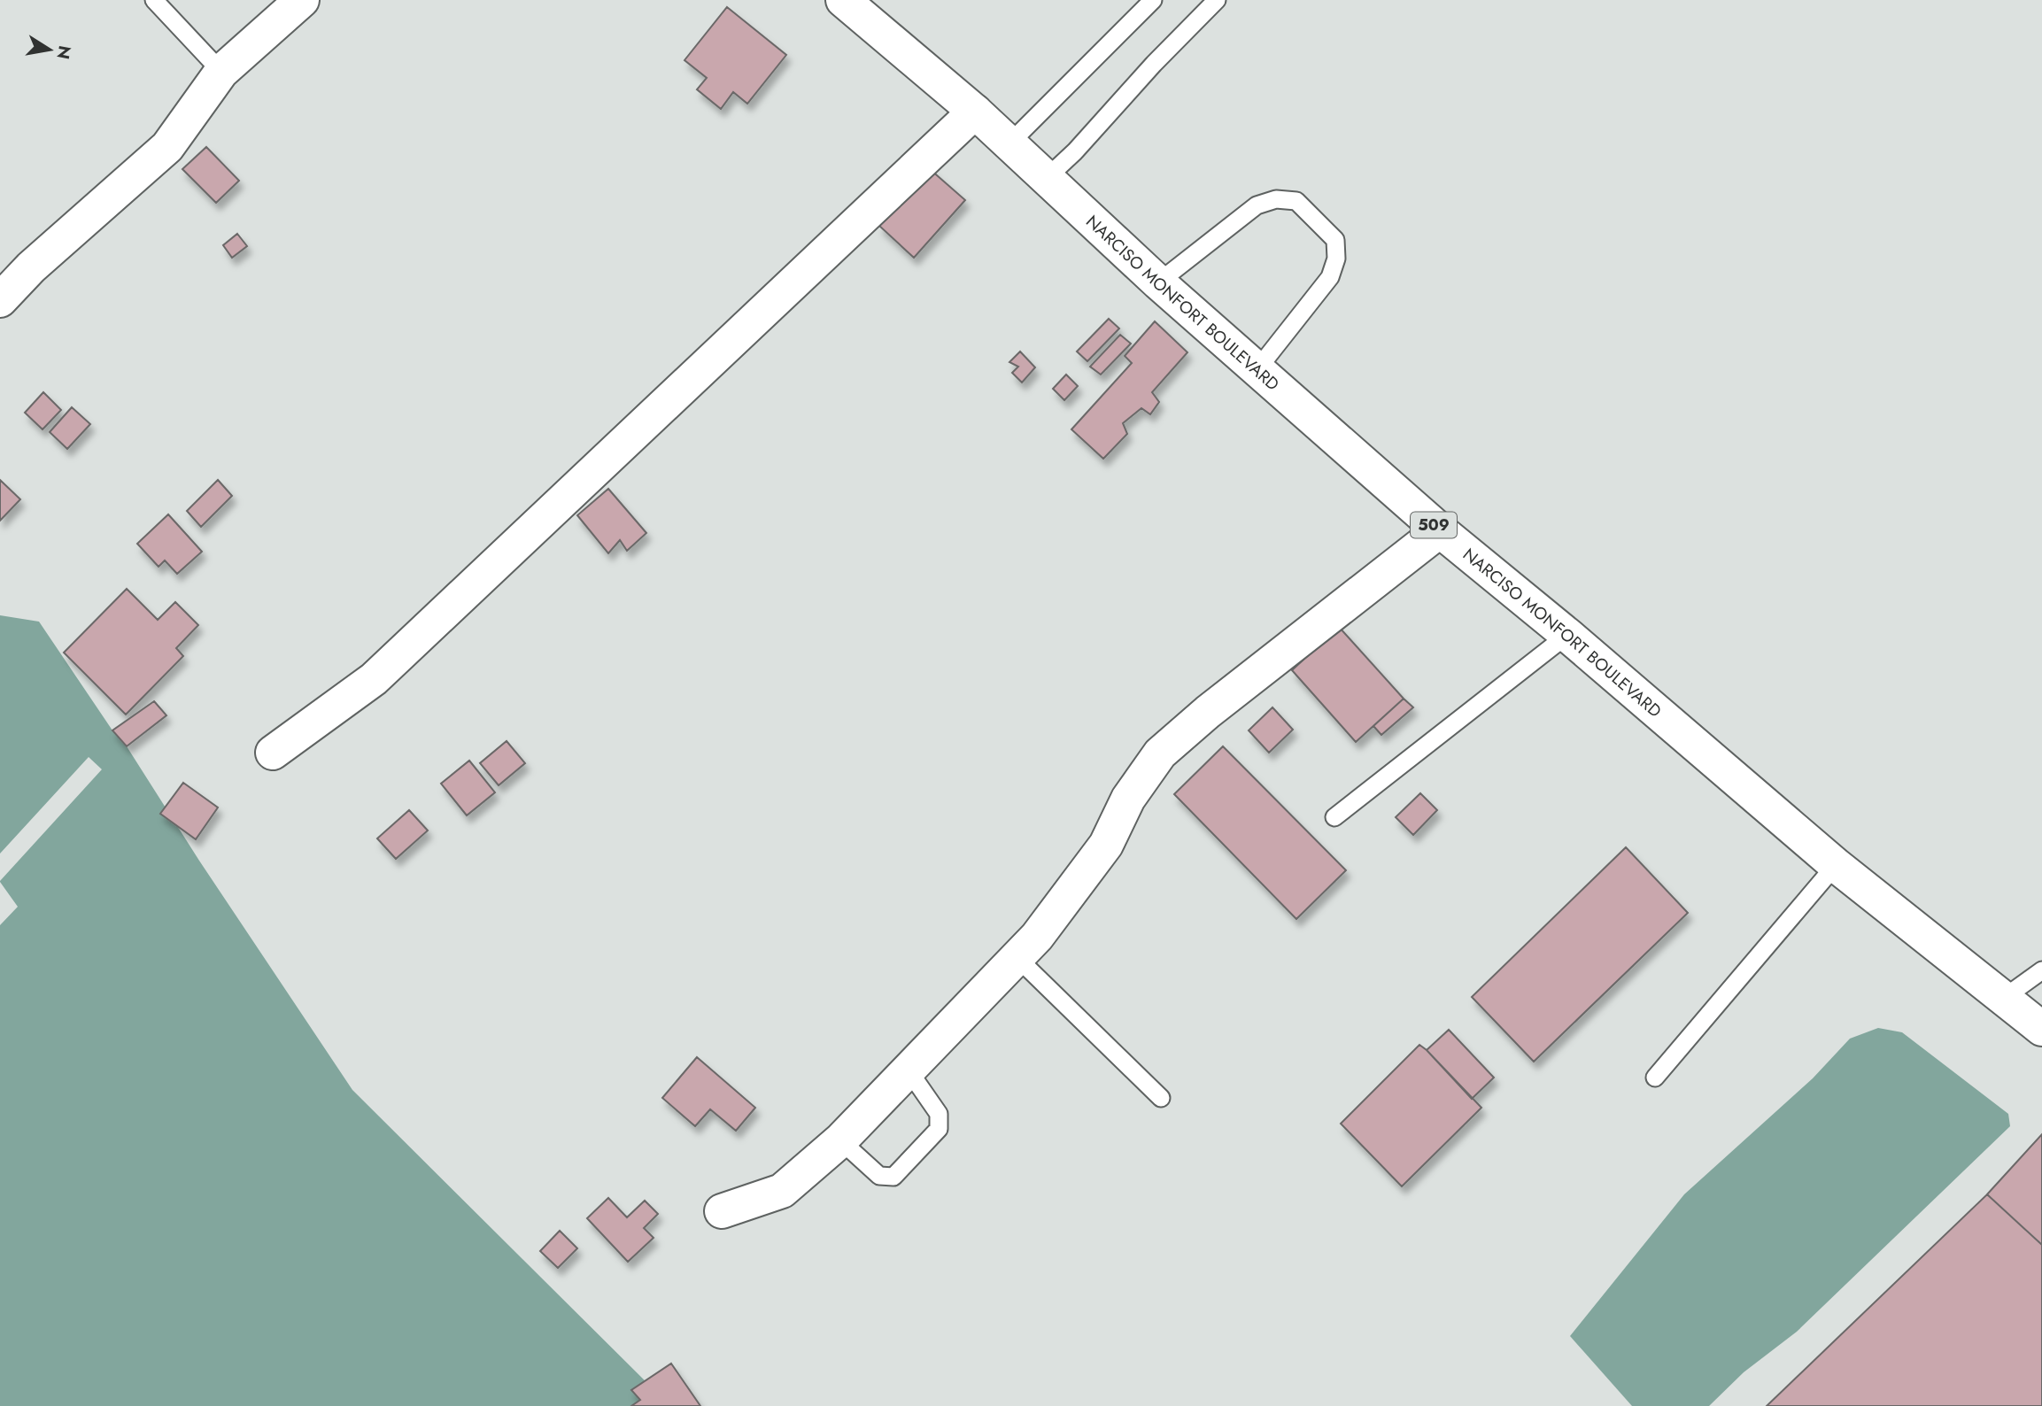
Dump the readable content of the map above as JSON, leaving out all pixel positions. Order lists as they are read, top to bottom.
{
  "streets": {
    "street": ["NARCISO MONFORT BOULEVARD", "509"]
  },
  "north": "right"
}
